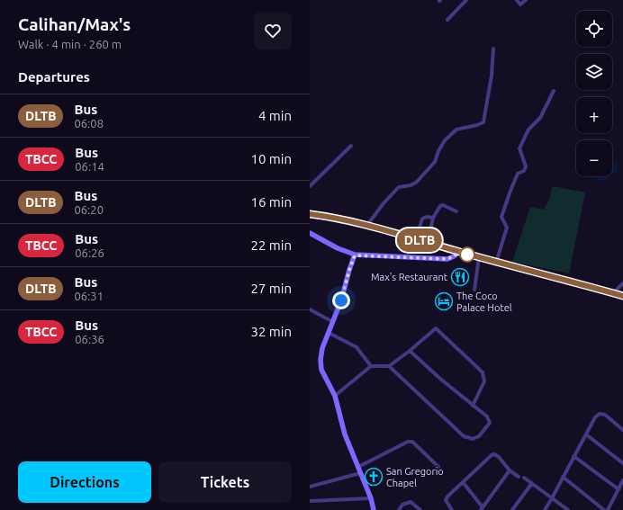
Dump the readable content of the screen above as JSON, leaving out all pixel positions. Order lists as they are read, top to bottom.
{
  "places": {
    "restaurant": ["Max's Restaurant"],
    "hotel": ["The Coco Palace Hotel"],
    "church": ["San Gregorio Chapel"]
  },
  "lines": ["bus line DLTB"],
  "page": {
    "heading": [
      ["Calihan/Max's", "Walk · 4 min · 260 m"],
      "Departures"
    ],
    "on_map": "DLTB",
    "map_buttons": ["+", "−"],
    "list": [
      {
        "mark": "DLTB",
        "name": "Bus",
        "note": "06:08",
        "value": "4 min"
      },
      {
        "mark": "TBCC",
        "name": "Bus",
        "note": "06:14",
        "value": "10 min"
      },
      {
        "mark": "DLTB",
        "name": "Bus",
        "note": "06:20",
        "value": "16 min"
      },
      {
        "mark": "TBCC",
        "name": "Bus",
        "note": "06:26",
        "value": "22 min"
      },
      {
        "mark": "DLTB",
        "name": "Bus",
        "note": "06:31",
        "value": "27 min"
      },
      {
        "mark": "TBCC",
        "name": "Bus",
        "note": "06:36",
        "value": "32 min"
      }
    ],
    "buttons": ["Directions", "Tickets"]
  }
}
